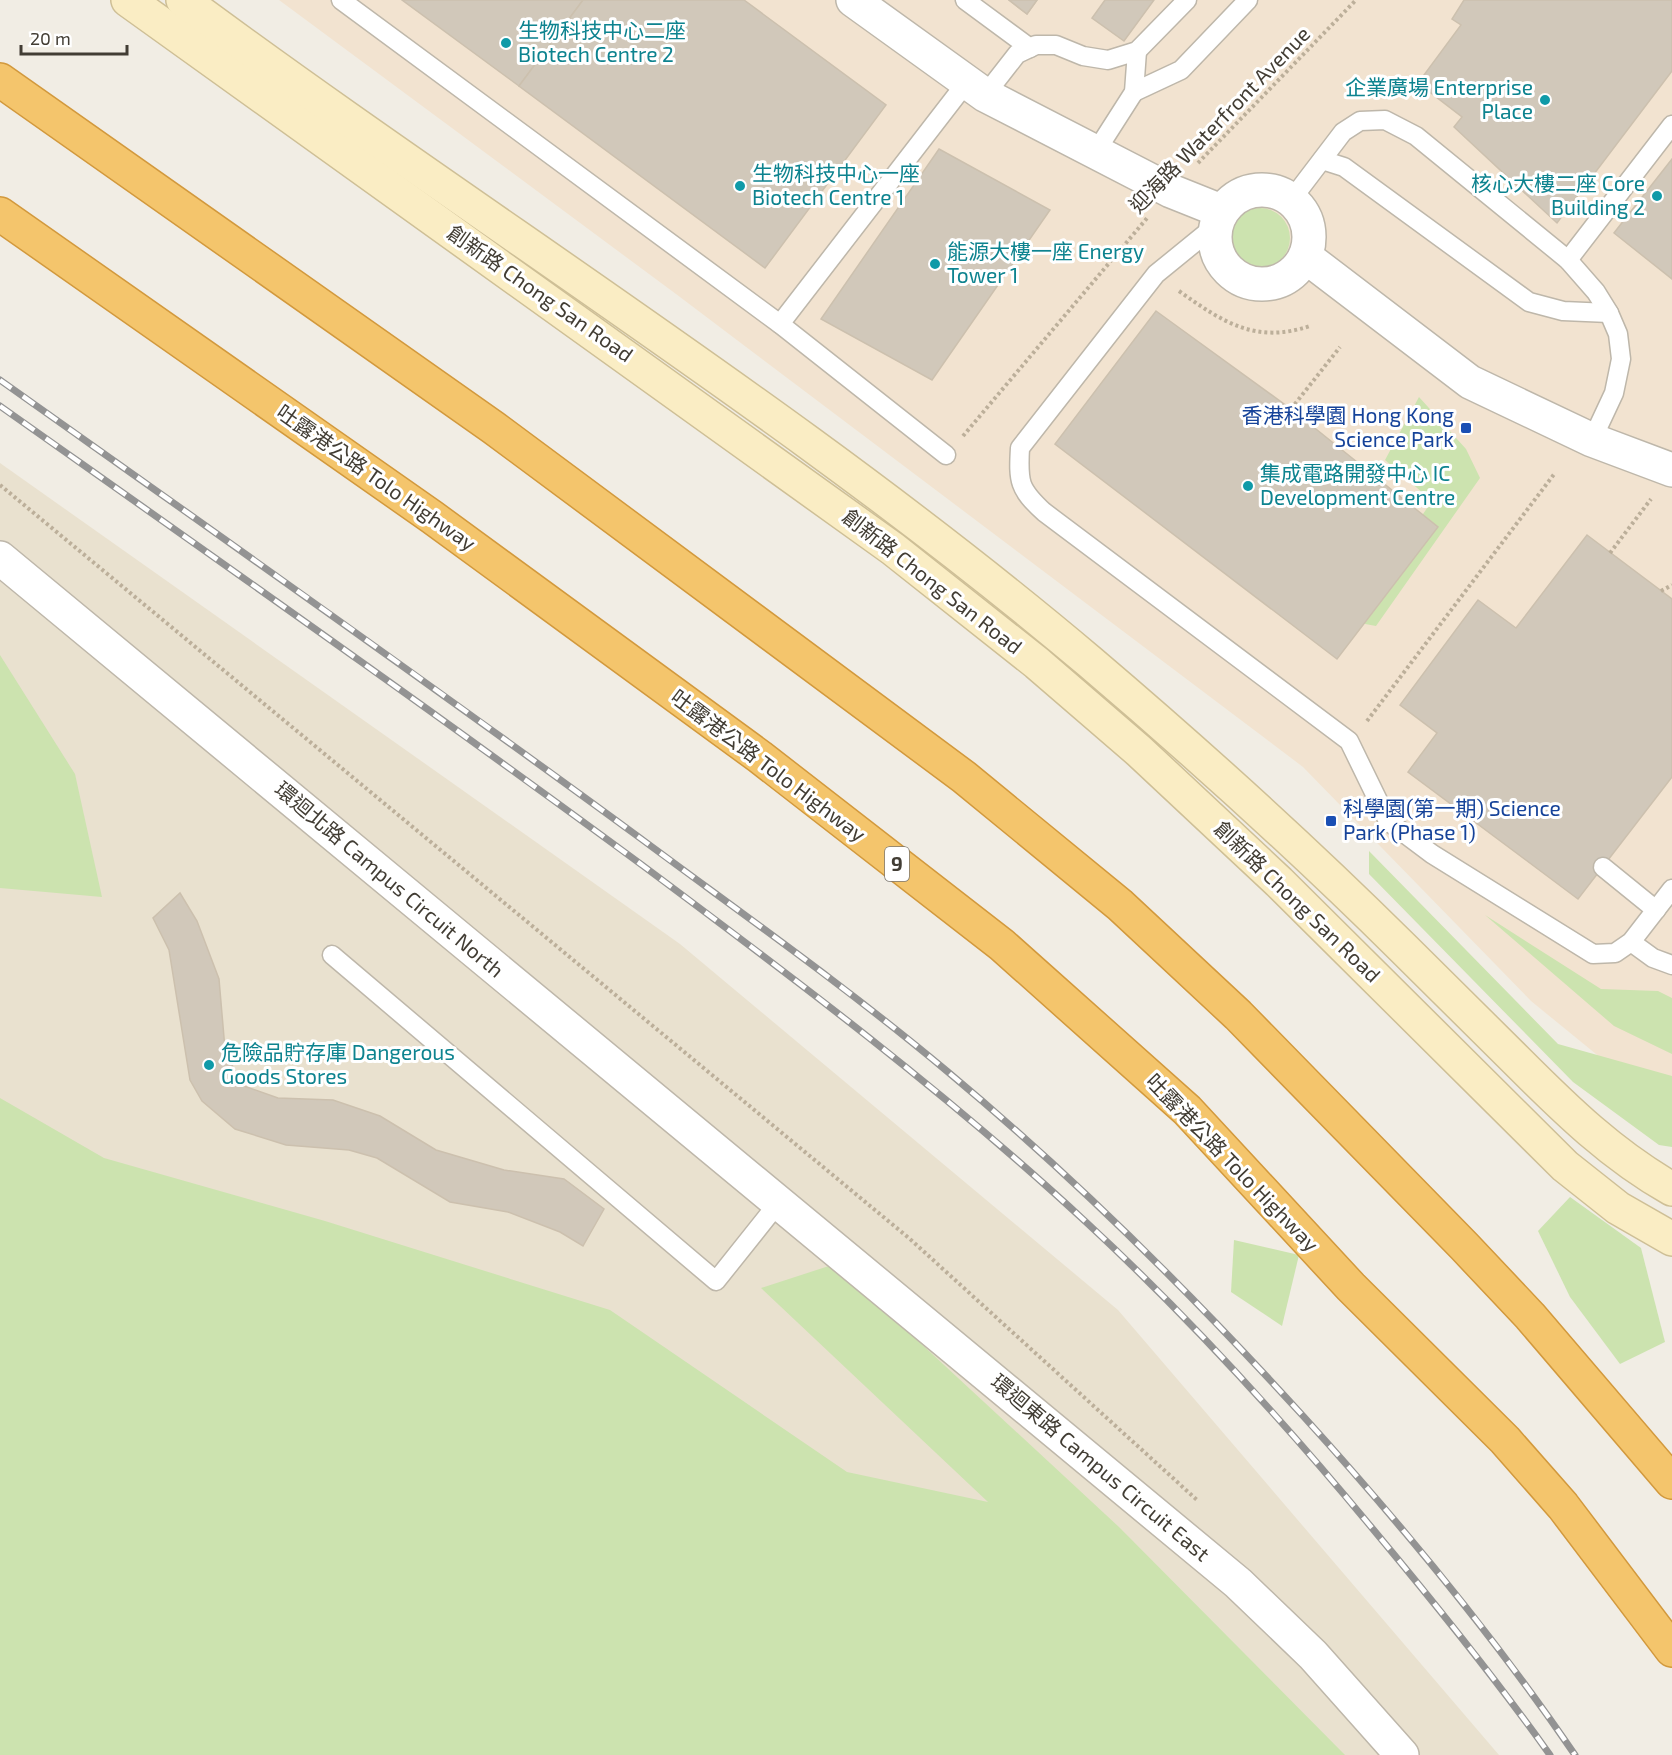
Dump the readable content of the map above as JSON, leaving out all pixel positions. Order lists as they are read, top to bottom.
{
  "streets": {
    "highway": ["吐露港公路 Tolo Highway", "9"],
    "main road": ["創新路 Chong San Road"],
    "street": ["環迴北路 Campus Circuit North", "環迴東路 Campus Circuit East"],
    "path": ["迎海路 Waterfront Avenue"]
  },
  "crossings": [
    ["環迴北路 Campus Circuit North", "環迴東路 Campus Circuit East"]
  ],
  "places": {
    "other": [
      "生物科技中心二座 Biotech Centre 2",
      "企業廣場 Enterprise Place",
      "生物科技中心一座 Biotech Centre 1",
      "核心大樓二座 Core Building 2",
      "能源大樓一座 Energy Tower 1",
      "集成電路開發中心 IC Development Centre",
      "危險品貯存庫 Dangerous Goods Stores"
    ],
    "transit": ["香港科學園 Hong Kong Science Park", "科學園(第一期) Science Park (Phase 1)"]
  },
  "scale_bar": "20 m"
}
